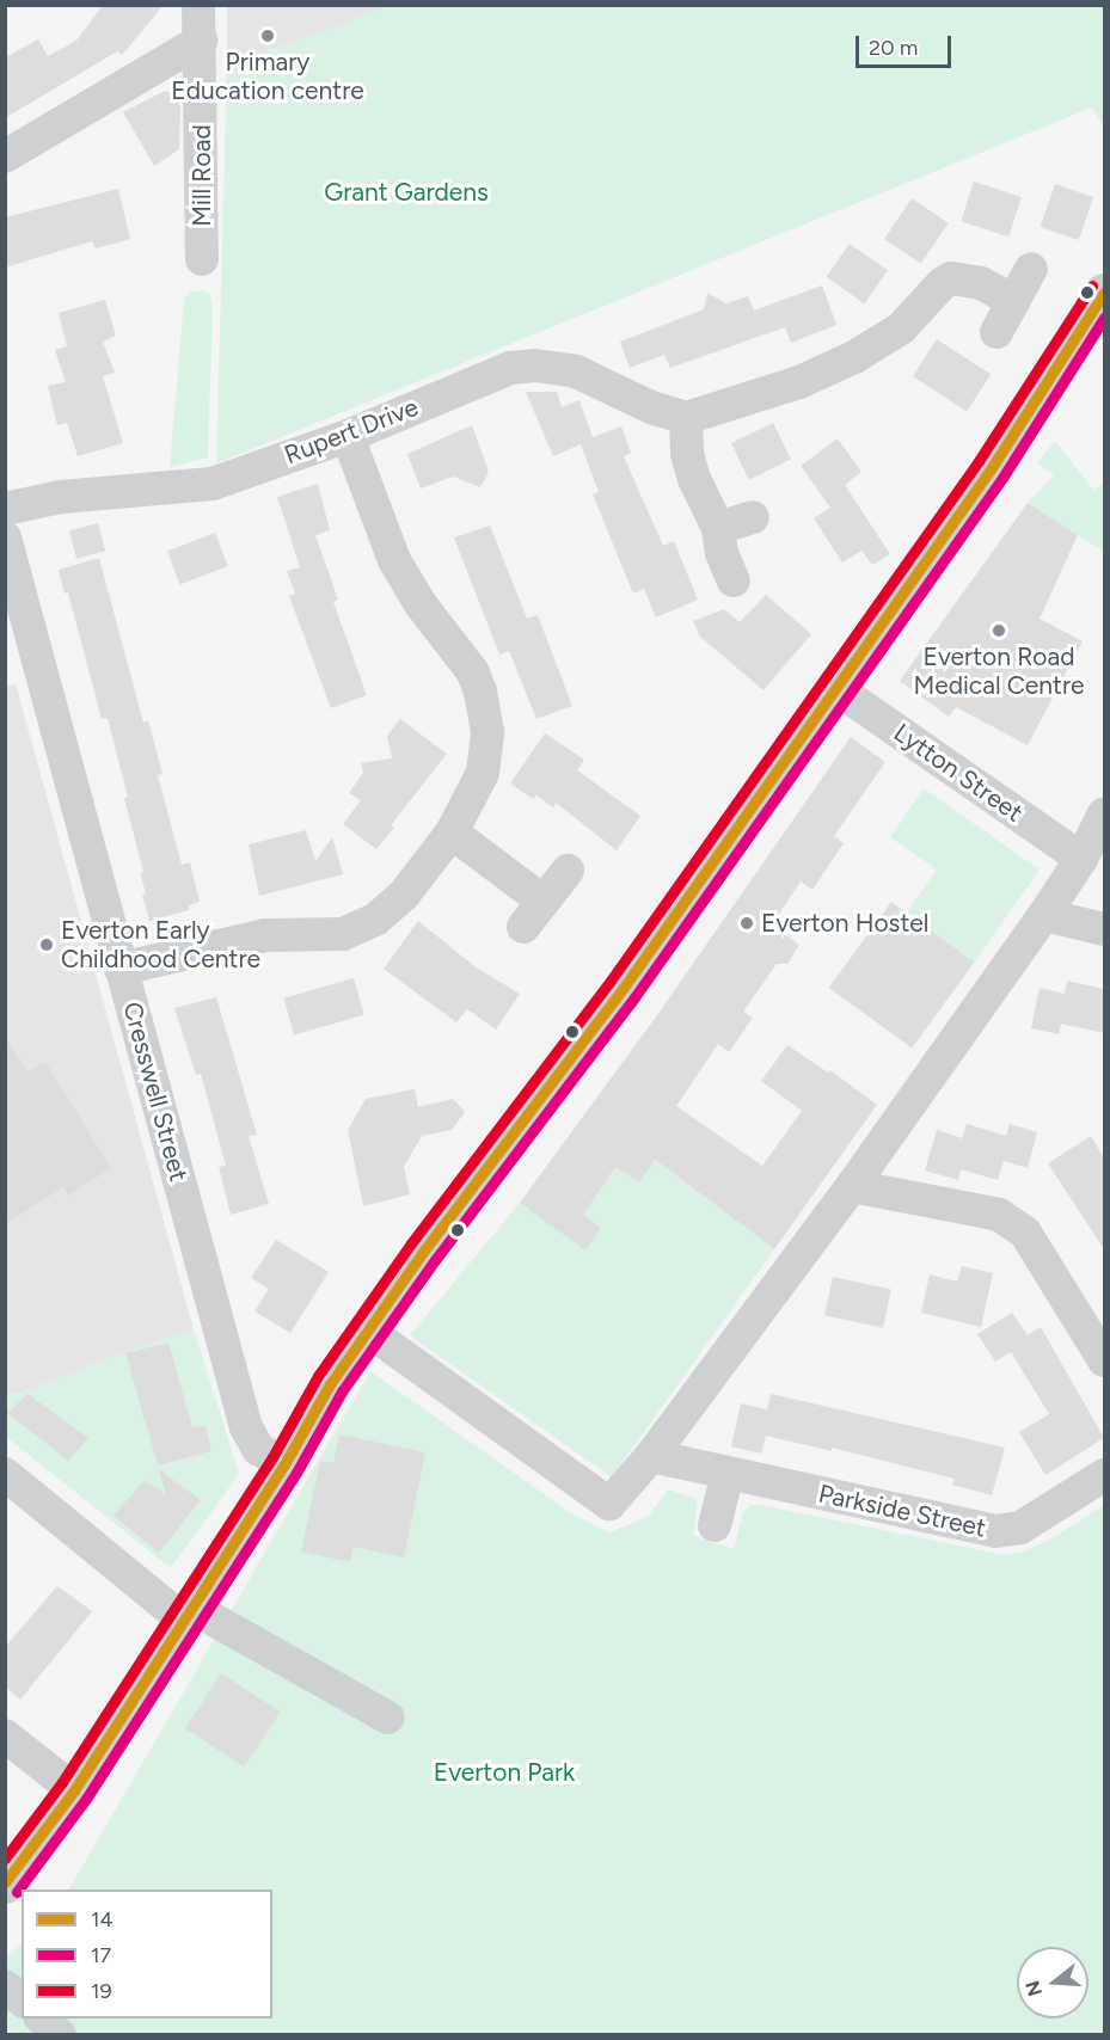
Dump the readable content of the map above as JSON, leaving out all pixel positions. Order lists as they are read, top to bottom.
{
  "streets": {
    "street": [
      "Mill Road",
      "Rupert Drive",
      "Lytton Street",
      "Cresswell Street",
      "Parkside Street"
    ]
  },
  "parks": ["Grant Gardens", "Everton Park"],
  "places": [
    "Primary Education centre",
    "Everton Road Medical Centre",
    "Everton Hostel",
    "Everton Early Childhood Centre"
  ],
  "lines": ["transit line 19", "transit line 14", "transit line 17"],
  "legend": ["14", "17", "19"],
  "scale_bar": "20 m",
  "north": "left"
}
